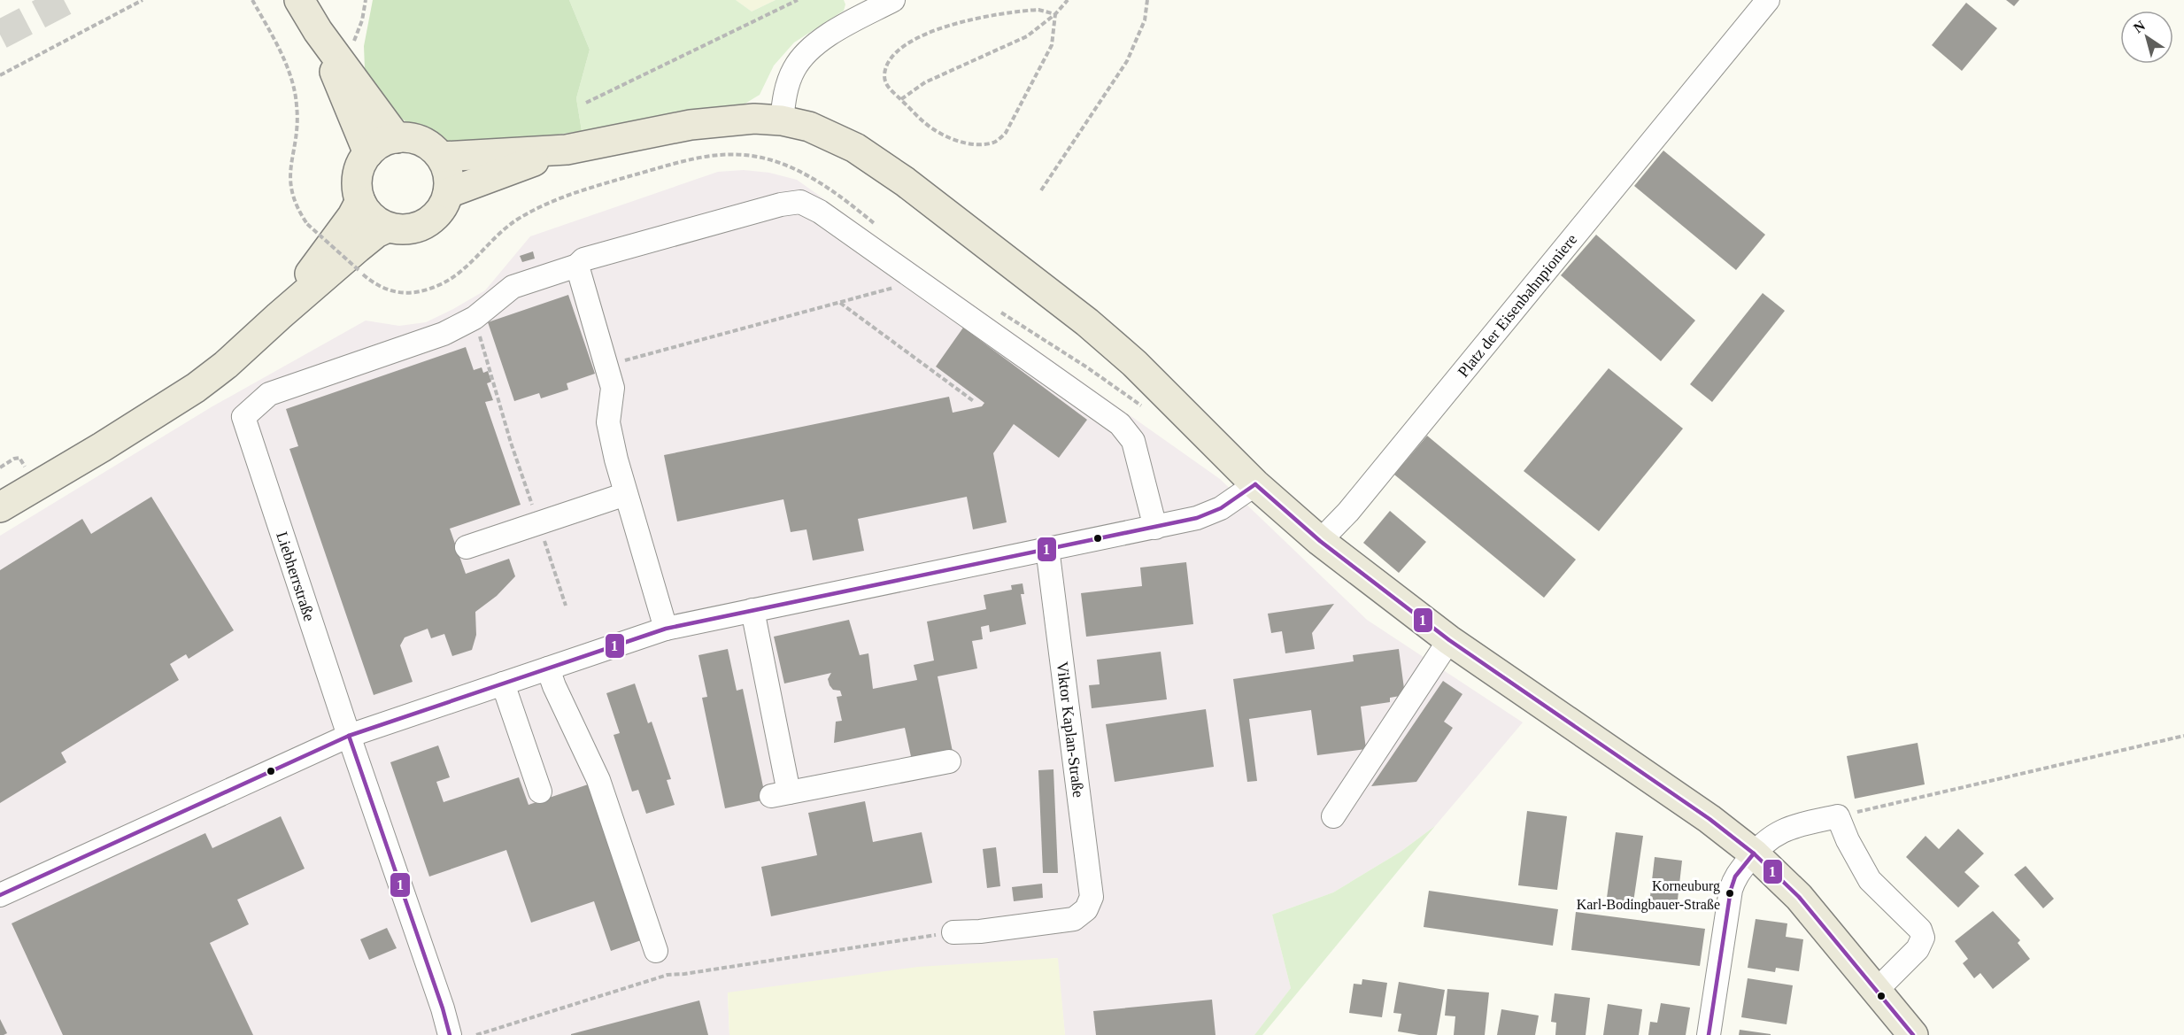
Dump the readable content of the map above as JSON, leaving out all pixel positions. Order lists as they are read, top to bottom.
{
  "streets": {
    "street": ["Platz der Eisenbahnpioniere", "Liebherrstraße", "Viktor Kaplan-Straße"]
  },
  "places": ["Korneuburg Karl-Bodingbauer-Straße"],
  "lines": ["transit line 1"],
  "north": "top left"
}
